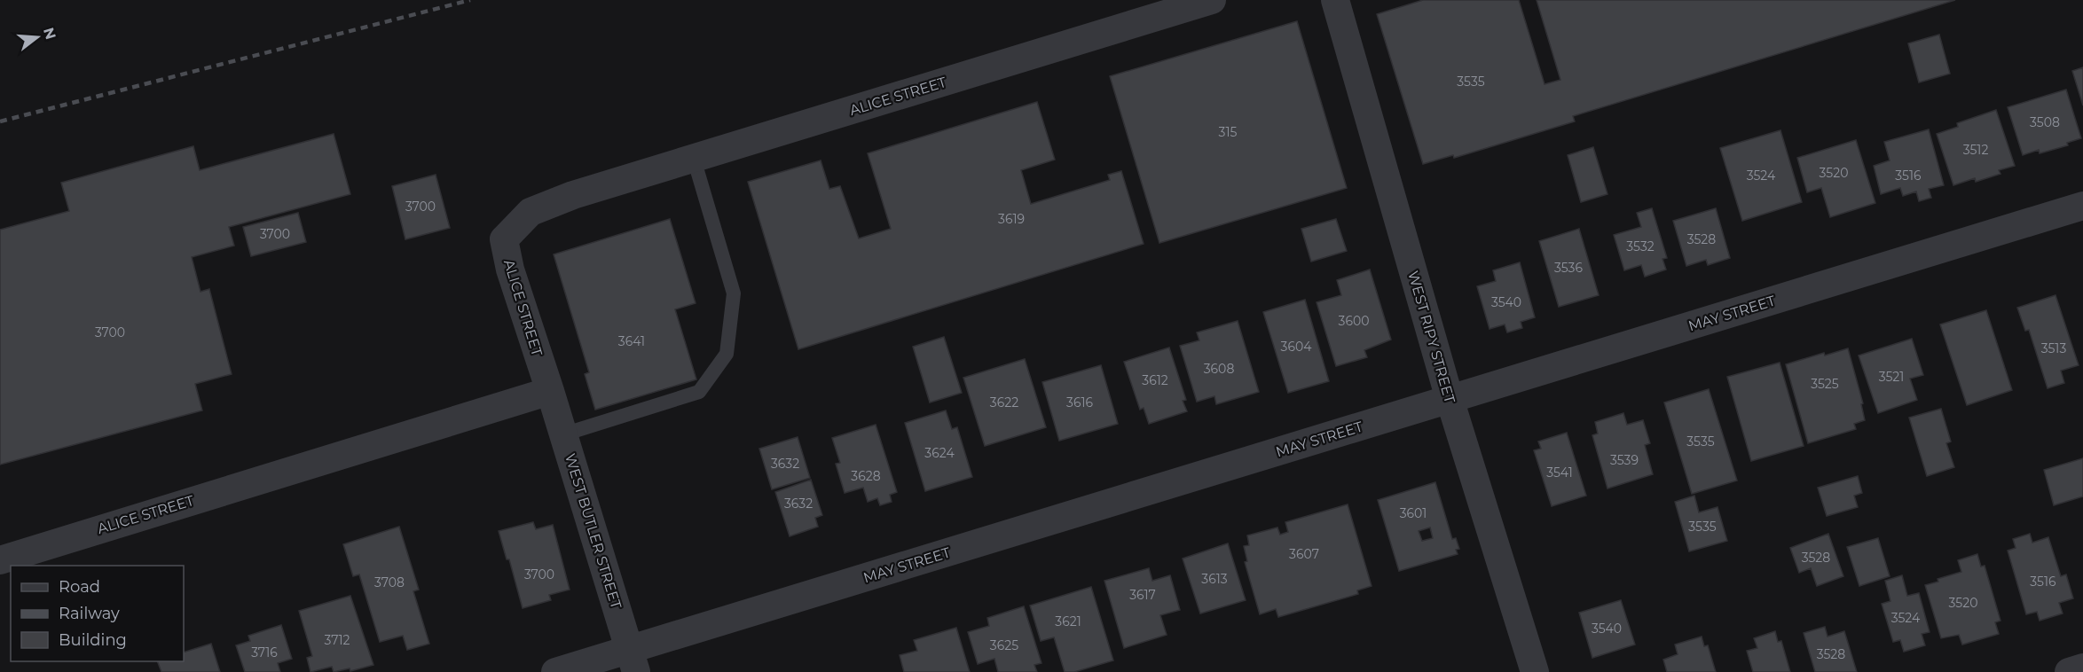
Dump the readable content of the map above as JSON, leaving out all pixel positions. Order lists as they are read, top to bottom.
{
  "streets": {
    "street": [
      "ALICE STREET",
      "MAY STREET",
      "WEST RIPY STREET",
      "WEST BUTLER STREET"
    ]
  },
  "crossings": [
    ["ALICE STREET", "WEST BUTLER STREET"],
    ["MAY STREET", "WEST RIPY STREET"],
    ["MAY STREET", "WEST BUTLER STREET"]
  ],
  "house_numbers": [
    "3535",
    "3508",
    "315",
    "3512",
    "3520",
    "3524",
    "3516",
    "3700",
    "3619",
    "3700",
    "3528",
    "3532",
    "3536",
    "3540",
    "3600",
    "3700",
    "3641",
    "3604",
    "3513",
    "3608",
    "3521",
    "3612",
    "3525",
    "3622",
    "3616",
    "3535",
    "3624",
    "3539",
    "3632",
    "3541",
    "3628",
    "3632",
    "3601",
    "3535",
    "3607",
    "3528",
    "3700",
    "3613",
    "3516",
    "3708",
    "3617",
    "3520",
    "3524",
    "3621",
    "3540",
    "3712",
    "3625",
    "3716",
    "3528"
  ],
  "legend": ["Road", "Railway", "Building"],
  "north": "right"
}
